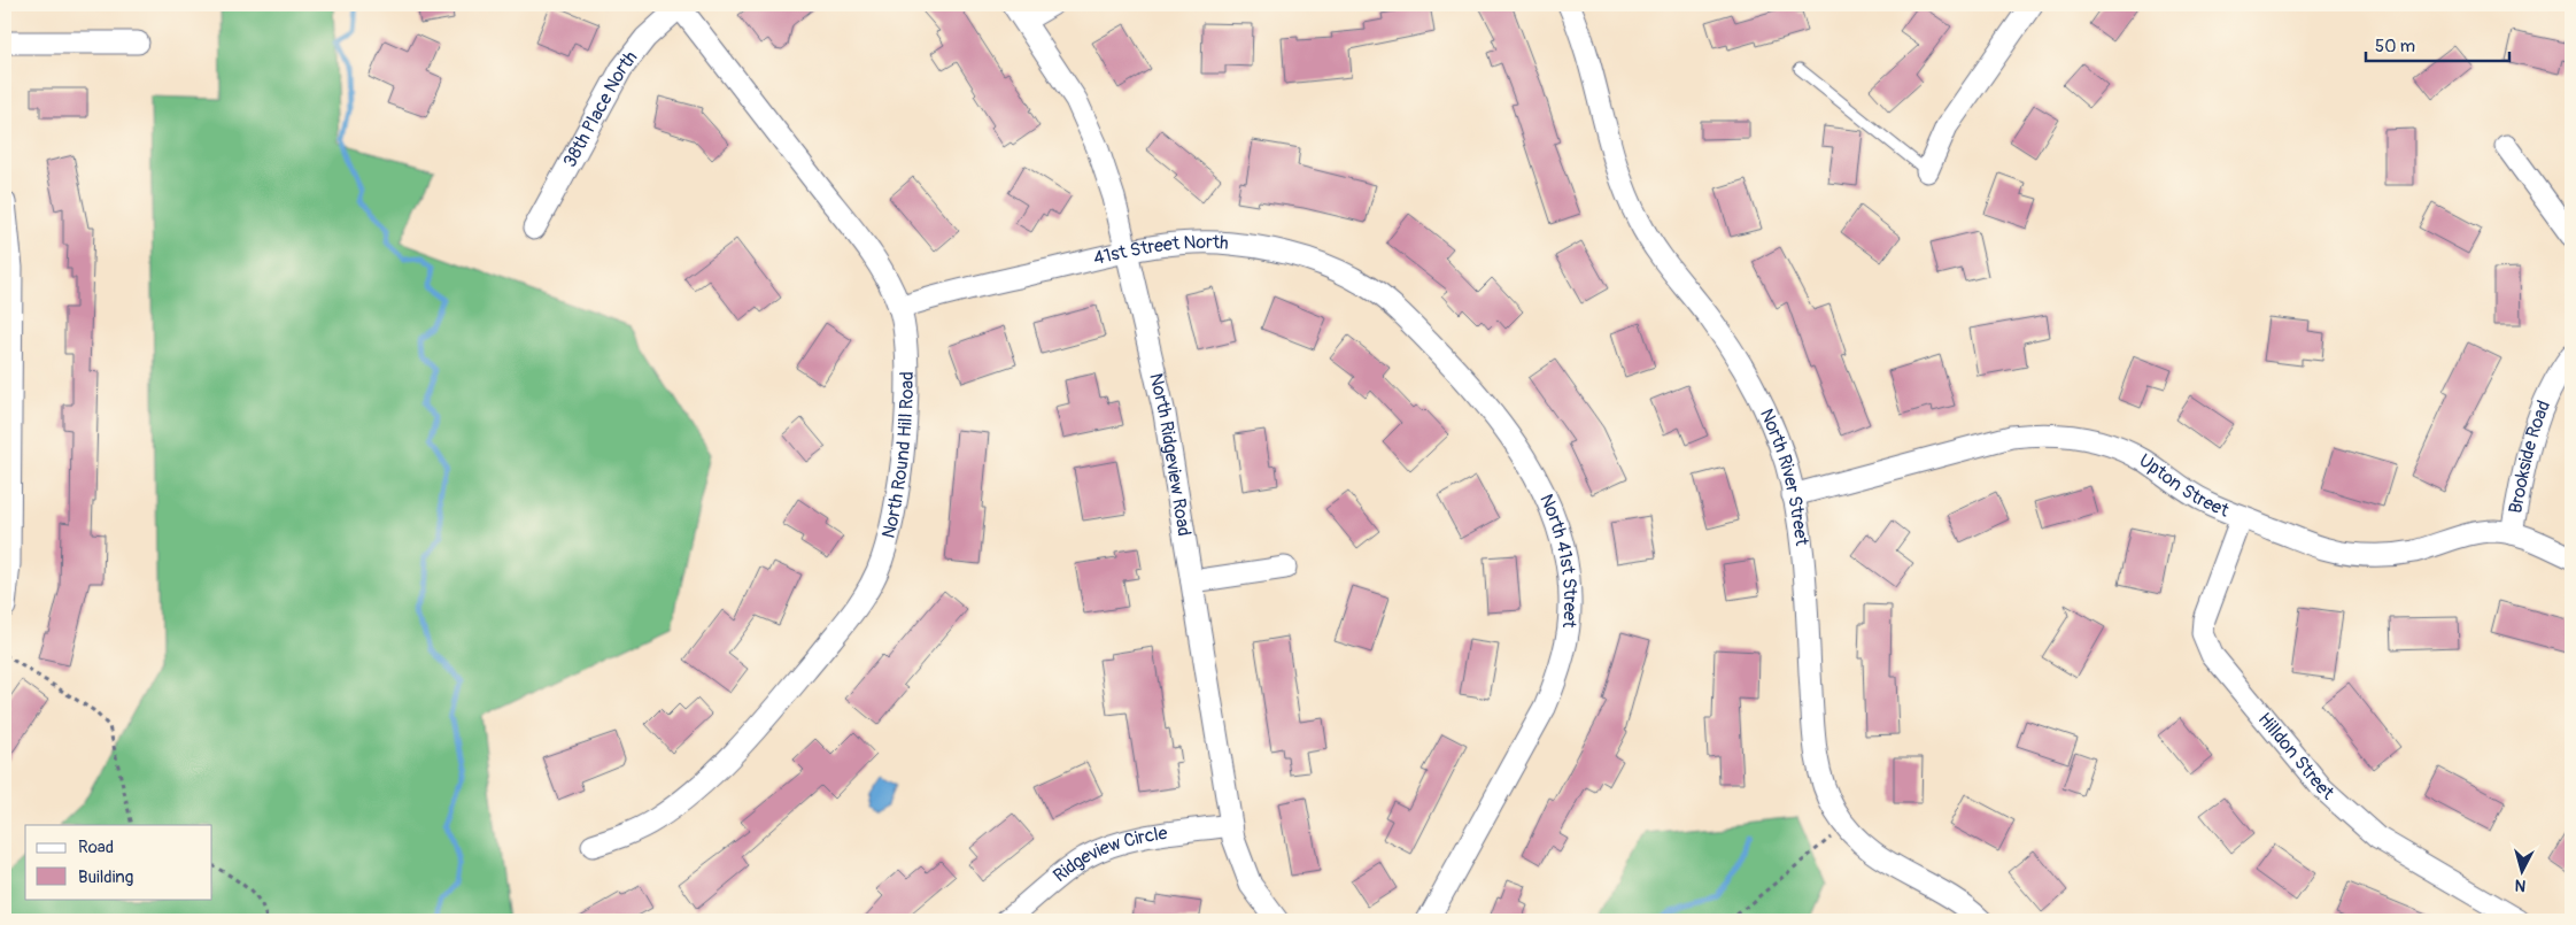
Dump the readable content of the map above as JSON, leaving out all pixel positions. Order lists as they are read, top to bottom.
{
  "streets": {
    "street": [
      "38th Place North",
      "41st Street North",
      "North Round Hill Road",
      "North Ridgeview Road",
      "Brookside Road",
      "North River Street",
      "Upton Street",
      "North 41st Street",
      "Hilldon Street",
      "Ridgeview Circle"
    ]
  },
  "crossings": [
    ["38th Place North", "North Round Hill Road"],
    ["41st Street North", "North Round Hill Road"],
    ["41st Street North", "North Ridgeview Road"],
    ["41st Street North", "North 41st Street"],
    ["North Ridgeview Road", "Ridgeview Circle"],
    ["Brookside Road", "Upton Street"],
    ["North River Street", "Upton Street"],
    ["Upton Street", "Hilldon Street"]
  ],
  "legend": ["Road", "Building"],
  "scale_bar": "50 m",
  "north": "bottom"
}
